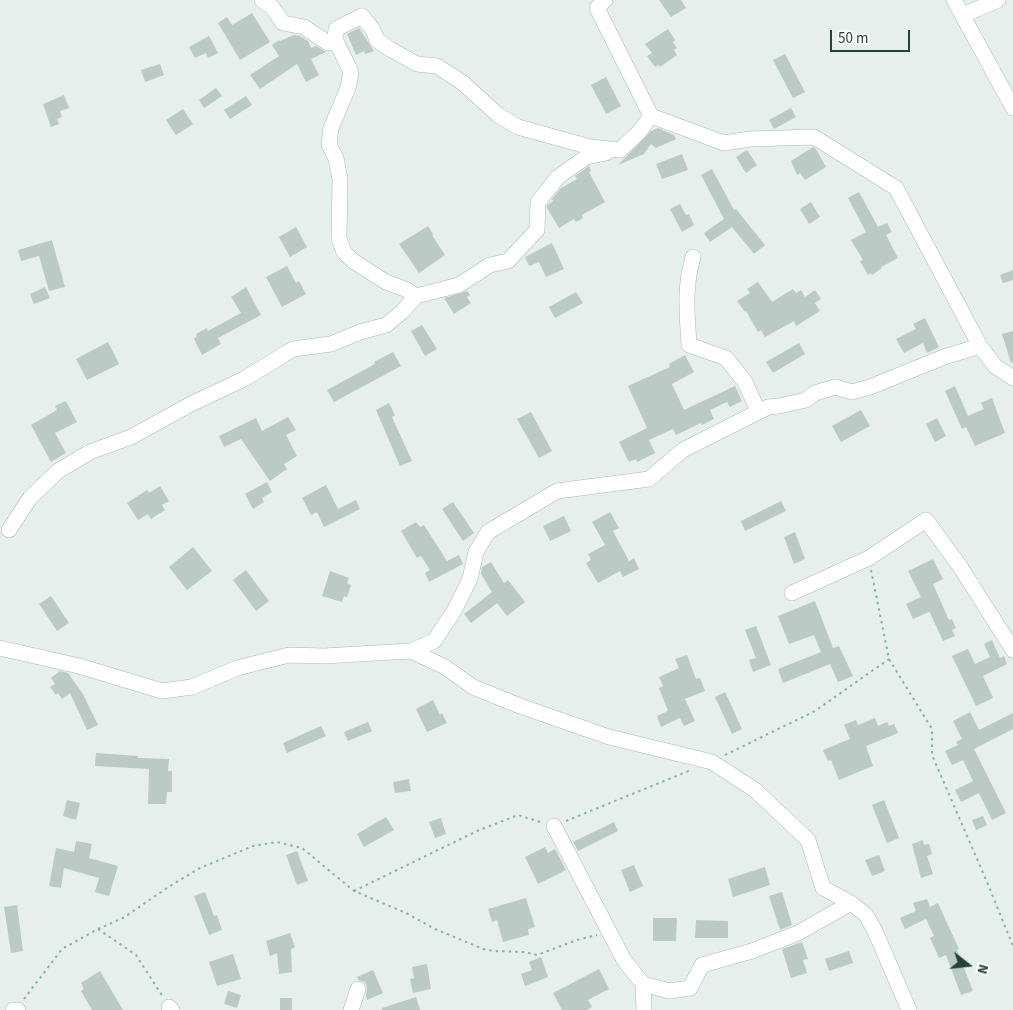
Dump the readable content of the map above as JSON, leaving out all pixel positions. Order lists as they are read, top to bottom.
{
  "scale_bar": "50 m",
  "north": "right"
}
